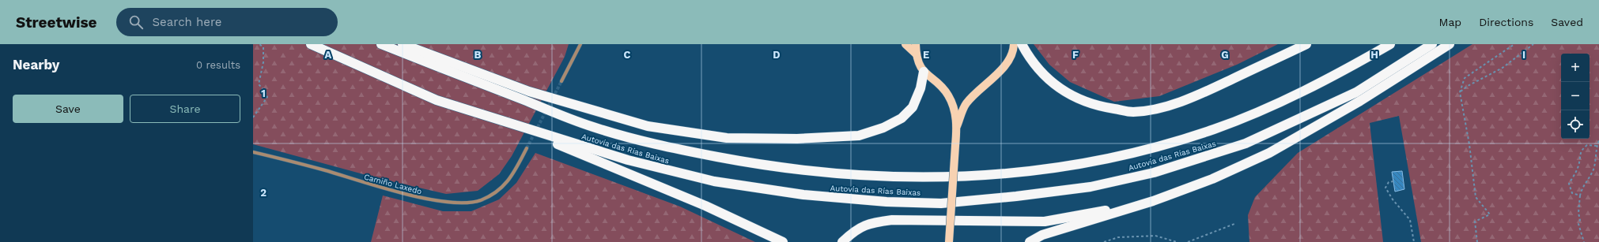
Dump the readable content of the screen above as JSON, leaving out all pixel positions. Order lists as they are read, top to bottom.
{
  "streets": {
    "highway": ["Autovía das Rías Baixas"],
    "street": ["Camiño Laxedo"]
  },
  "page": {
    "header": "Streetwise",
    "search": "Search here",
    "nav": ["Map", "Directions", "Saved"],
    "heading": ["Nearby", "0 results"],
    "map_buttons": ["+", "−"],
    "buttons": ["Save", "Share"]
  },
  "grid": {
    "columns": [
      "A",
      "B",
      "C",
      "D",
      "E",
      "F",
      "G",
      "H",
      "I"
    ],
    "rows": ["1", "2"]
  }
}
